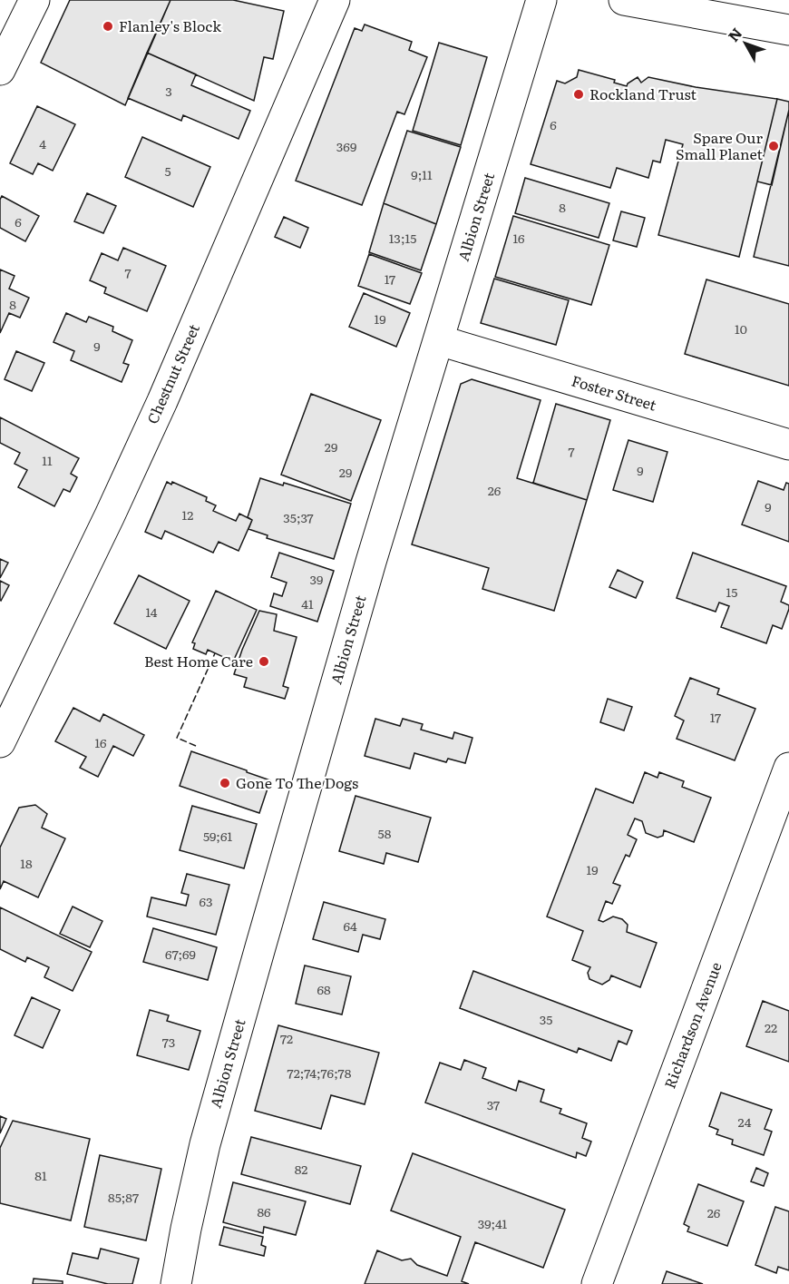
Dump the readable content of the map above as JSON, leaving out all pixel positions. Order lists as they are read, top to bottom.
{
  "streets": {
    "street": [
      "Albion Street",
      "Chestnut Street",
      "Foster Street",
      "Richardson Avenue"
    ]
  },
  "crossings": [
    ["Albion Street", "Foster Street"]
  ],
  "places": [
    "Flanley's Block",
    "Rockland Trust",
    "Spare Our Small Planet",
    "Best Home Care",
    "Gone To The Dogs"
  ],
  "house_numbers": [
    "3",
    "6",
    "4",
    "369",
    "5",
    "9;11",
    "8",
    "6",
    "13;15",
    "16",
    "7",
    "17",
    "8",
    "19",
    "10",
    "9",
    "29",
    "7",
    "11",
    "9",
    "29",
    "26",
    "9",
    "12",
    "35;37",
    "39",
    "15",
    "41",
    "14",
    "17",
    "16",
    "58",
    "59;61",
    "18",
    "19",
    "63",
    "64",
    "67;69",
    "68",
    "35",
    "22",
    "72",
    "73",
    "72;74;76;78",
    "37",
    "24",
    "82",
    "81",
    "85;87",
    "86",
    "26",
    "39;41"
  ],
  "north": "top left"
}
